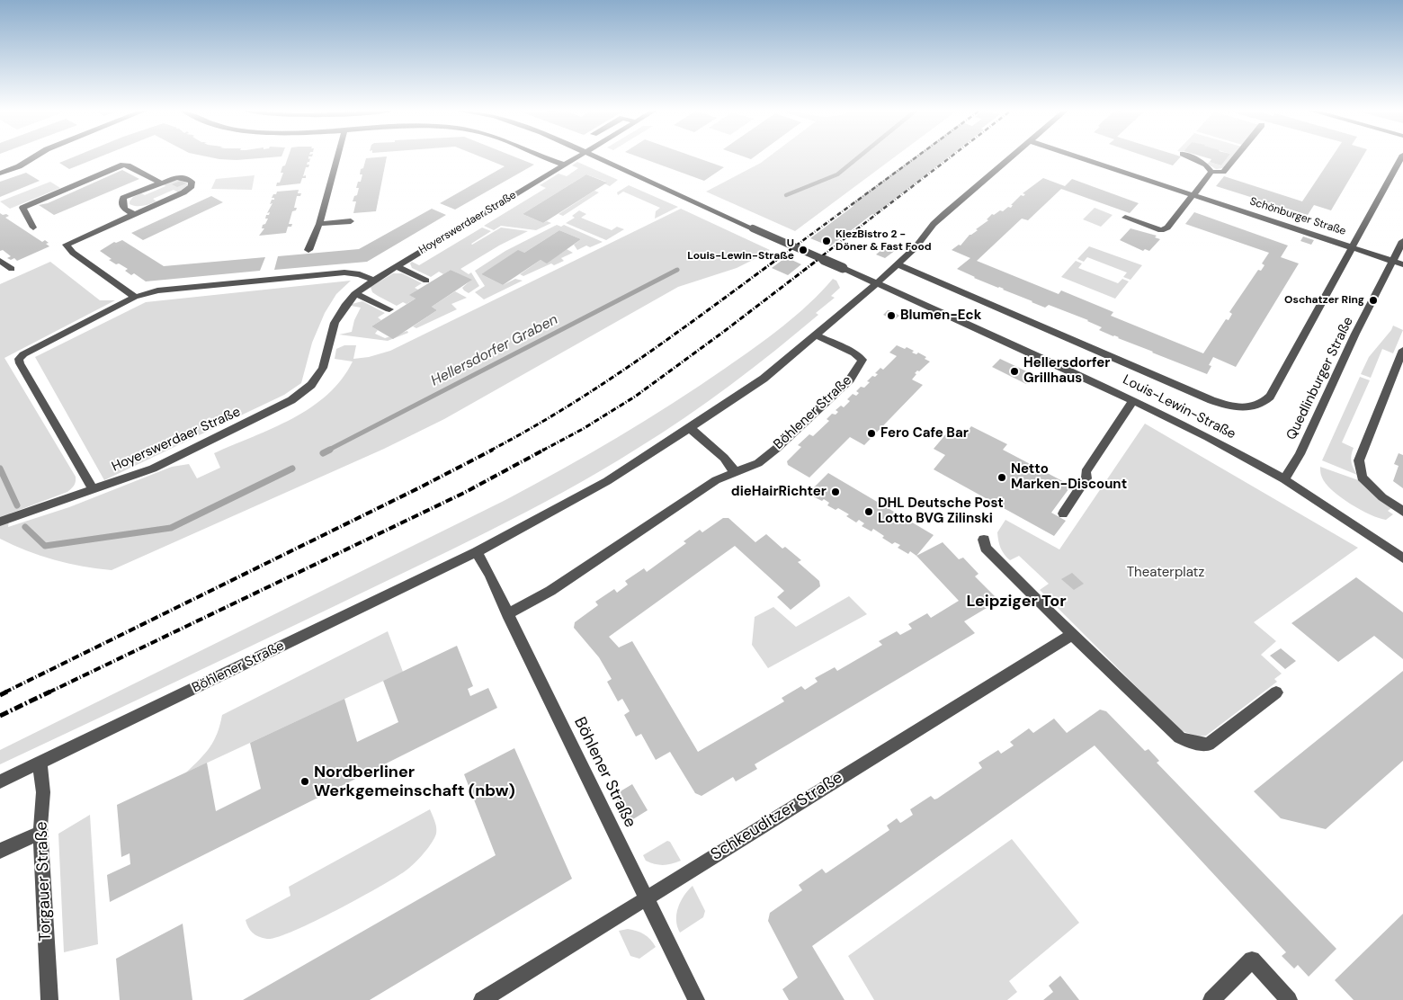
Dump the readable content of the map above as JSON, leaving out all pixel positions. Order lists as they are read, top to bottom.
{
  "streets": {
    "street": [
      "Schönburger Straße",
      "Hoyerswerdaer Straße",
      "Quedlinburger Straße",
      "Louis-Lewin-Straße",
      "Böhlener Straße",
      "Schkeuditzer Straße",
      "Torgauer Straße"
    ]
  },
  "crossings": [
    ["Schönburger Straße", "Quedlinburger Straße"],
    ["Schönburger Straße", "Louis-Lewin-Straße"],
    ["Quedlinburger Straße", "Louis-Lewin-Straße"],
    ["Louis-Lewin-Straße", "Böhlener Straße"],
    ["Böhlener Straße", "Schkeuditzer Straße"],
    ["Böhlener Straße", "Torgauer Straße"]
  ],
  "districts": ["Leipziger Tor"],
  "water": ["Hellersdorfer Graben"],
  "parks": ["Theaterplatz"],
  "places": [
    "KiezBistro 2 - Döner & Fast Food",
    "U Louis-Lewin-Straße",
    "Oschatzer Ring",
    "Blumen-Eck",
    "Hellersdorfer Grillhaus",
    "Fero Cafe Bar",
    "Netto Marken-Discount",
    "dieHairRichter",
    "DHL Deutsche Post Lotto BVG Zilinski",
    "Nordberliner Werkgemeinschaft (nbw)"
  ]
}
